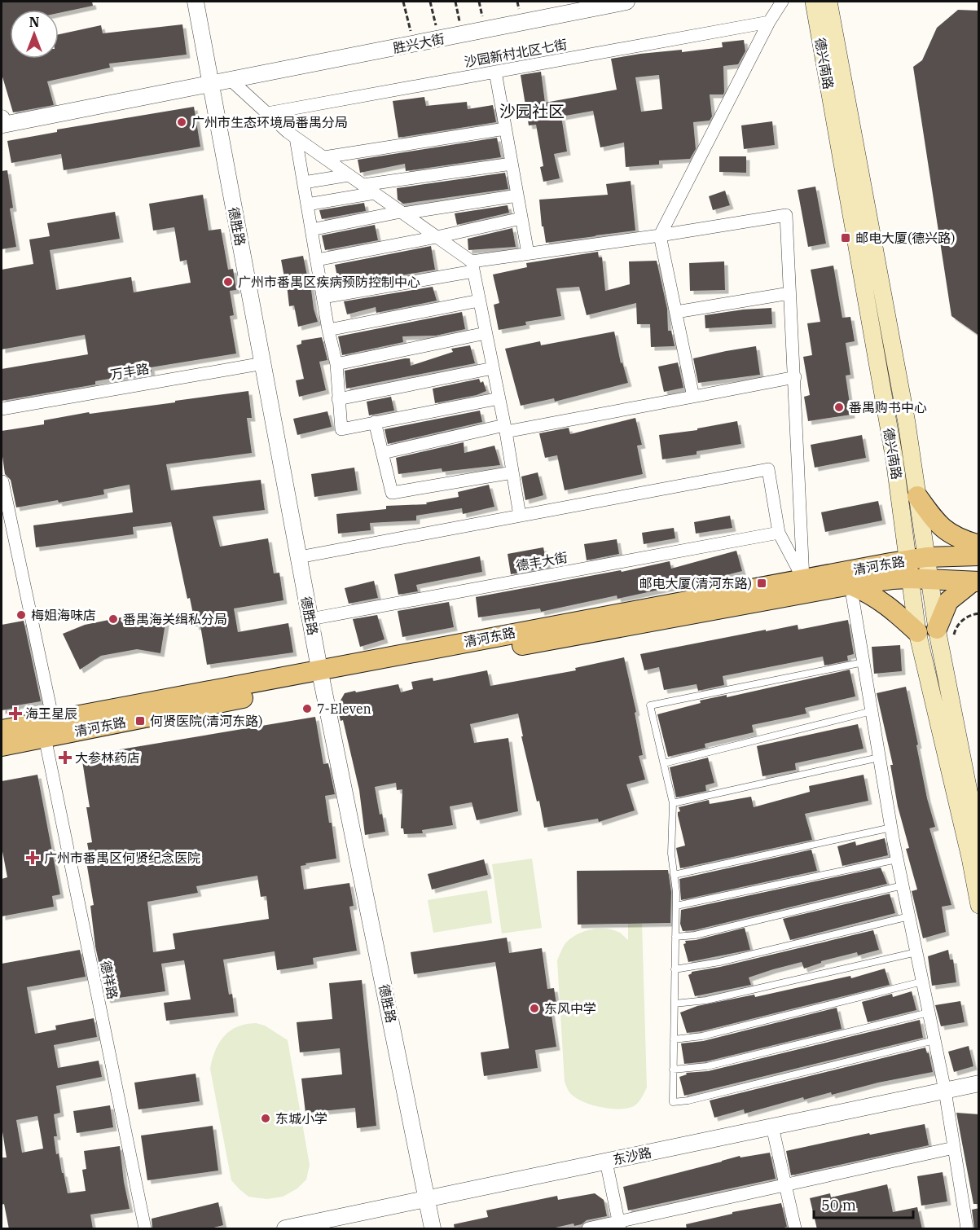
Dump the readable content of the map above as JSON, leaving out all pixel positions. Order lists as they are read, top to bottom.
{
  "streets": {
    "main road": ["德兴南路", "清河东路"],
    "street": [
      "胜兴大街",
      "沙园新村北区七街",
      "德胜路",
      "万丰路",
      "德丰大街",
      "德祥路",
      "东沙路"
    ]
  },
  "crossings": [
    ["胜兴大街", "德胜路"],
    ["德兴南路", "清河东路"],
    ["德胜路", "万丰路"],
    ["德胜路", "德丰大街"],
    ["德胜路", "清河东路"],
    ["德胜路", "东沙路"],
    ["清河东路", "德祥路"]
  ],
  "districts": ["沙园社区"],
  "places": {
    "other": [
      "广州市生态环境局番禺分局",
      "广州市番禺区疾病预防控制中心",
      "番禺购书中心",
      "梅姐海味店",
      "番禺海关缉私分局",
      "7-Eleven",
      "东风中学",
      "东城小学"
    ],
    "transit": ["邮电大厦(德兴路)", "邮电大厦(清河东路)", "何贤医院(清河东路)"],
    "health": ["海王星辰", "大参林药店", "广州市番禺区何贤纪念医院"]
  },
  "scale_bar": "50 m",
  "north": "top"
}
